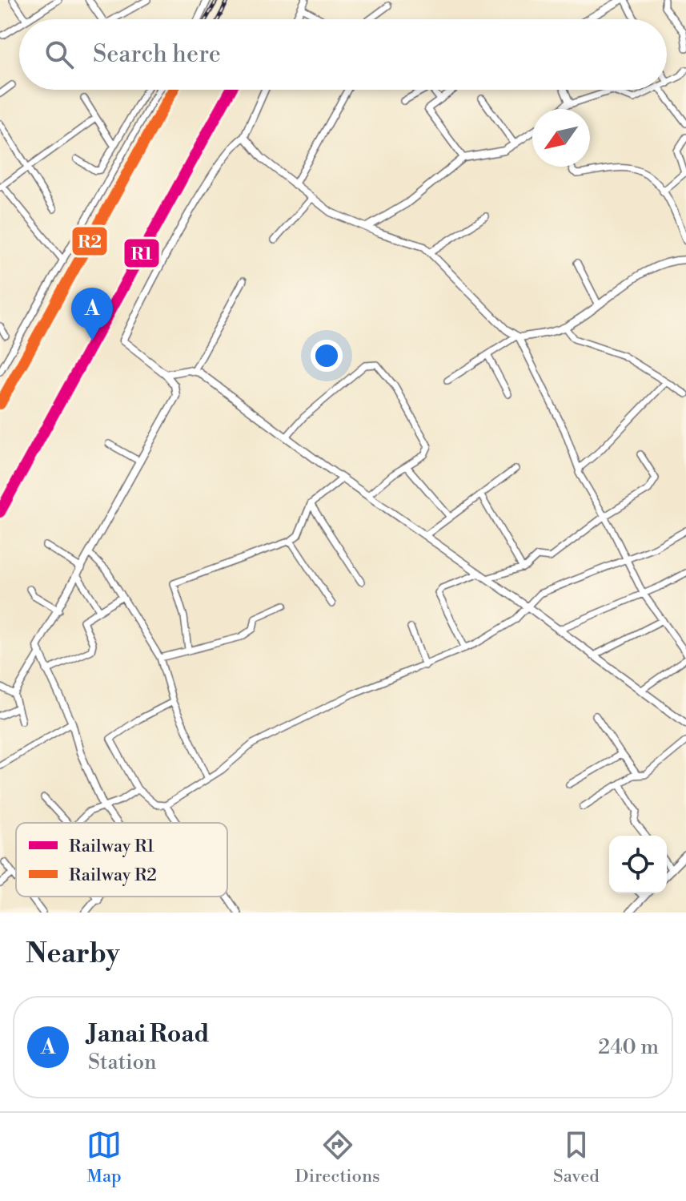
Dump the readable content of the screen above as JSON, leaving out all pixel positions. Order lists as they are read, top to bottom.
{
  "lines": ["rail line R1", "rail line R2"],
  "legend": ["Railway R1", "Railway R2"],
  "north": "bottom left",
  "page": {
    "search": "Search here",
    "pins": "A",
    "heading": "Nearby",
    "list": [
      {
        "mark": "A",
        "name": "Janai Road",
        "note": "Station",
        "value": "240 m"
      }
    ],
    "nav": ["Map", "Directions", "Saved"]
  }
}
